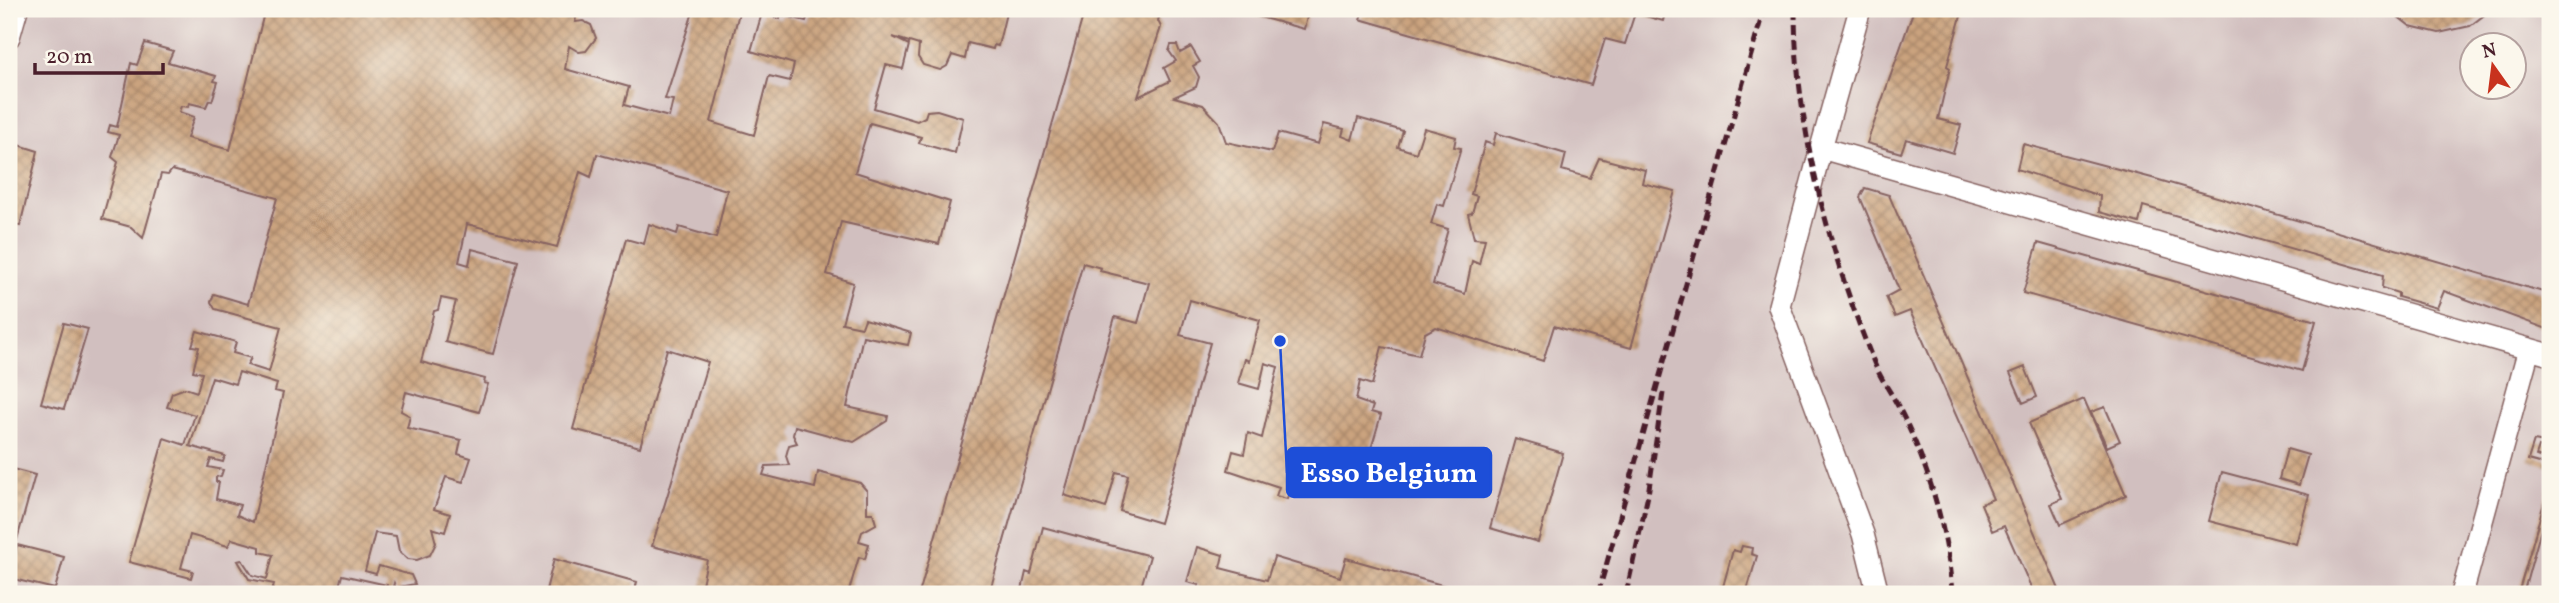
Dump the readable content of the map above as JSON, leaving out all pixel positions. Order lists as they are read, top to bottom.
{
  "places": ["Esso Belgium"],
  "scale_bar": "20 m",
  "north": "top"
}
